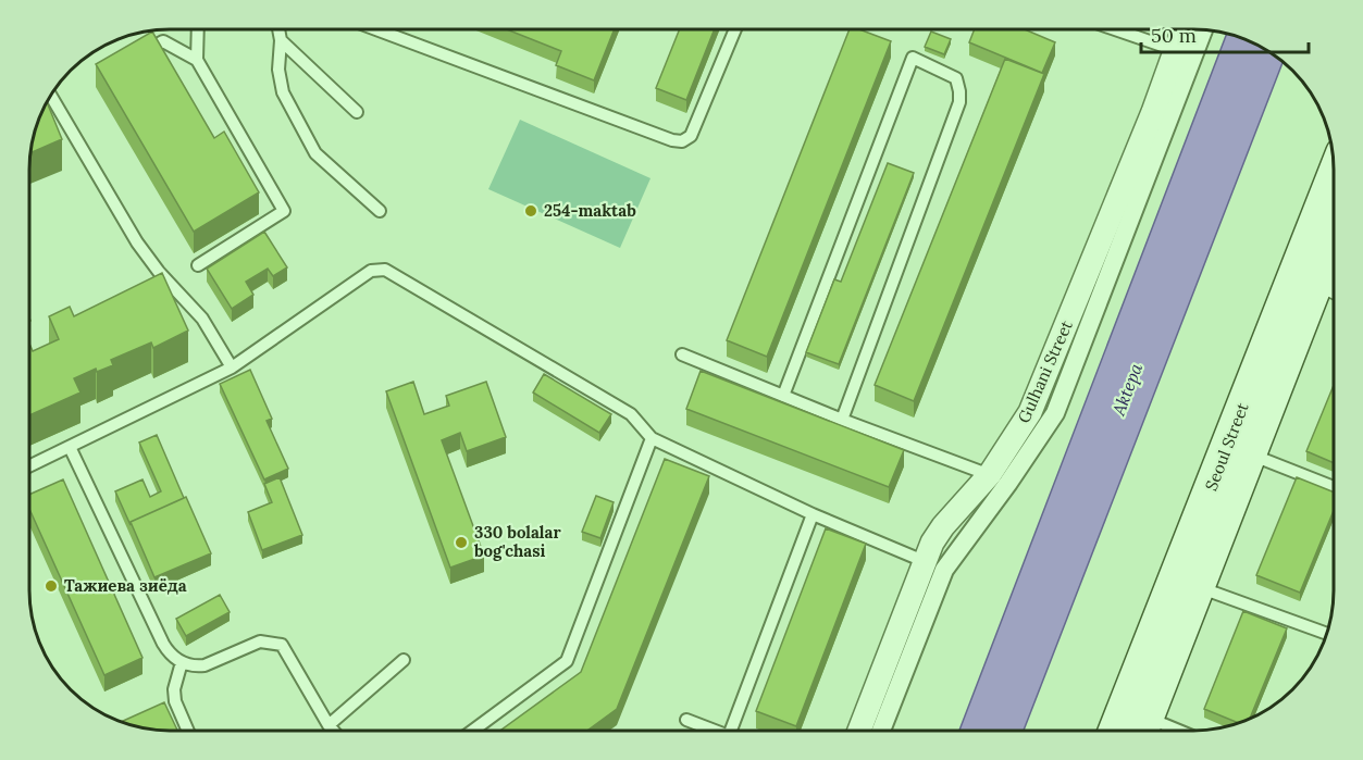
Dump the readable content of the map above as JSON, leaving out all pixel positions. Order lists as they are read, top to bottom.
{
  "streets": {
    "main road": ["Seoul Street"],
    "street": ["Gulhani Street"]
  },
  "water": ["Aktepa"],
  "places": ["254-maktab", "330 bolalar bog'chasi", "Тажиева зиёда"],
  "scale_bar": "50 m"
}
